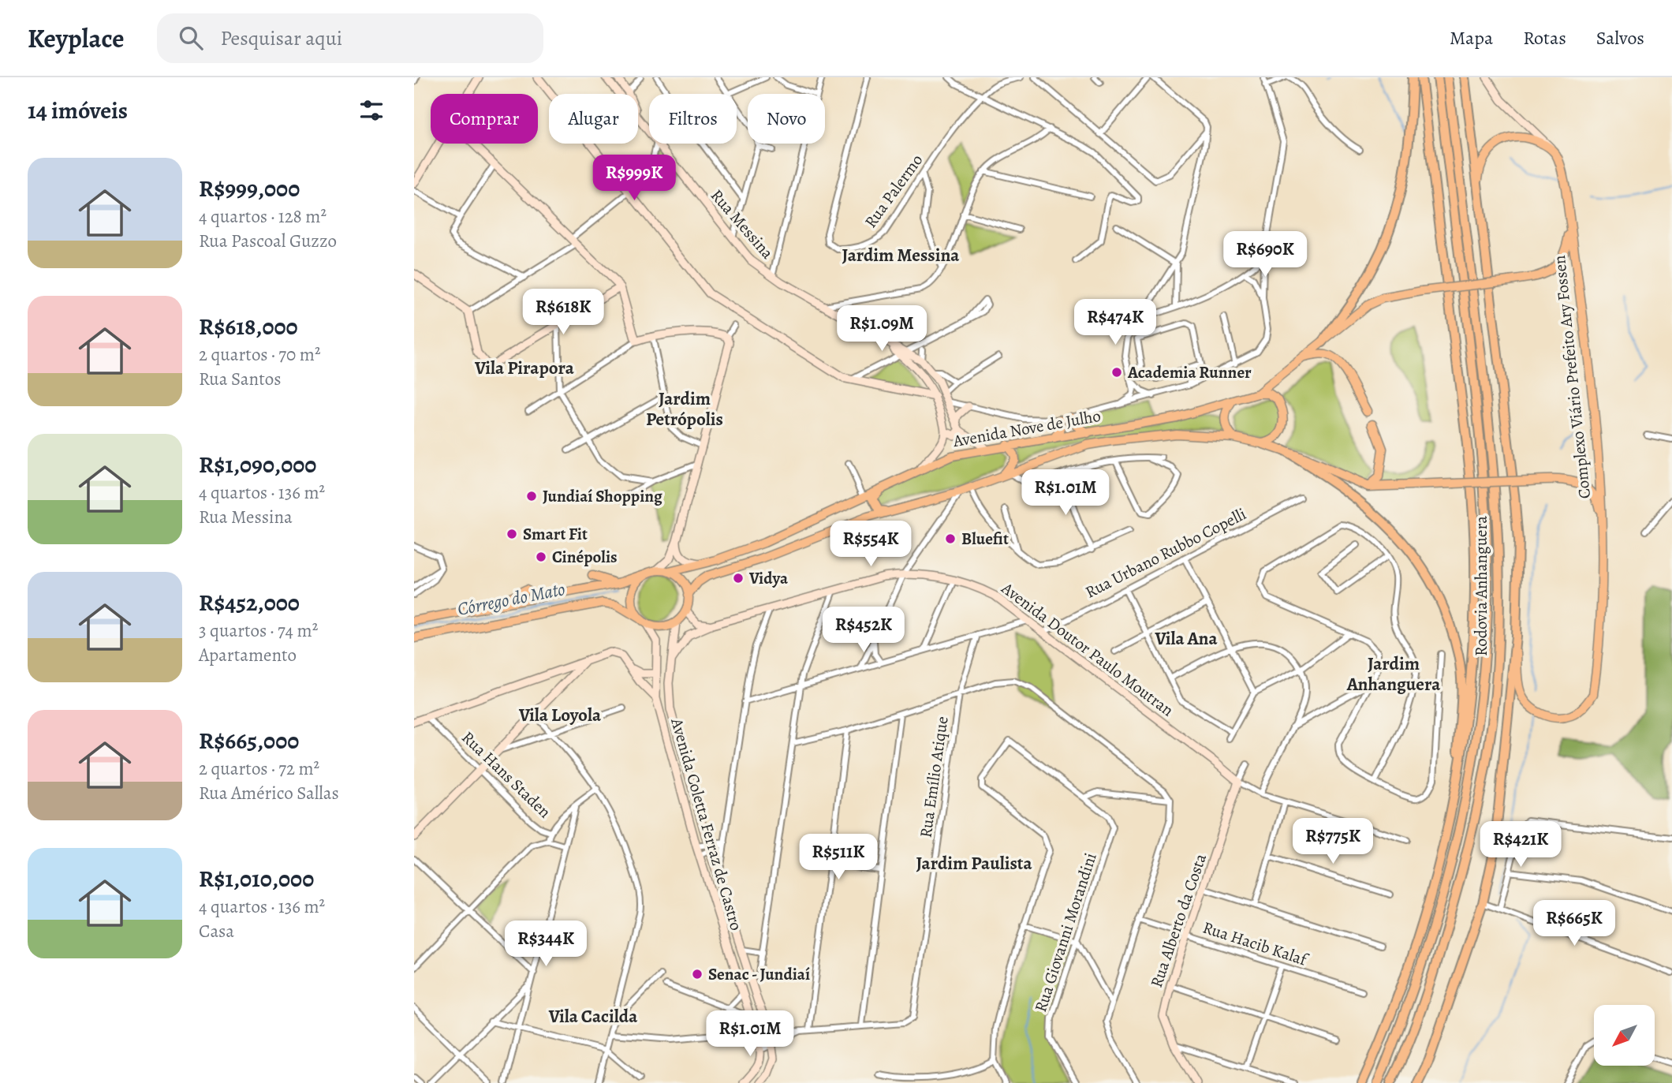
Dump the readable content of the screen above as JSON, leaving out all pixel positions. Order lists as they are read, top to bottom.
{
  "streets": {
    "highway": ["Rodovia Anhanguera"],
    "main road": ["Complexo Viário Prefeito Ary Fossen", "Avenida Nove de Julho"],
    "street": [
      "Rua Palermo",
      "Rua Messina",
      "Rua Urbano Rubbo Copelli",
      "Avenida Doutor Paulo Moutran",
      "Rua Hans Staden",
      "Rua Emílio Atique",
      "Avenida Coletta Ferraz de Castro",
      "Rua Alberto da Costa",
      "Rua Giovanni Morandini",
      "Rua Hacib Kalaf"
    ]
  },
  "crossings": [
    ["Complexo Viário Prefeito Ary Fossen", "Avenida Nove de Julho"],
    ["Avenida Nove de Julho", "Avenida Coletta Ferraz de Castro"],
    ["Rua Urbano Rubbo Copelli", "Avenida Doutor Paulo Moutran"],
    ["Avenida Doutor Paulo Moutran", "Avenida Coletta Ferraz de Castro"],
    ["Avenida Doutor Paulo Moutran", "Rua Alberto da Costa"],
    ["Rua Alberto da Costa", "Rua Hacib Kalaf"]
  ],
  "districts": [
    "Jardim Messina",
    "Vila Pirapora",
    "Jardim Petrópolis",
    "Vila Ana",
    "Jardim Anhanguera",
    "Vila Loyola",
    "Jardim Paulista",
    "Vila Cacilda"
  ],
  "water": ["Córrego do Mato"],
  "places": [
    "Academia Runner",
    "Jundiaí Shopping",
    "Smart Fit",
    "Bluefit",
    "Cinépolis",
    "Vidya",
    "Senac - Jundiaí"
  ],
  "north": "bottom left",
  "page": {
    "header": "Keyplace",
    "search": "Pesquisar aqui",
    "nav": ["Mapa", "Rotas", "Salvos"],
    "heading": "14 imóveis",
    "chip": [
      "Comprar",
      "Alugar",
      "Filtros",
      "Novo"
    ],
    "list": [
      {
        "name": "R$999,000",
        "note": "4 quartos · 128 m² · Rua Pascoal Guzzo"
      },
      {
        "name": "R$618,000",
        "note": "2 quartos · 70 m² · Rua Santos"
      },
      {
        "name": "R$1,090,000",
        "note": "4 quartos · 136 m² · Rua Messina"
      },
      {
        "name": "R$452,000",
        "note": "3 quartos · 74 m² · Apartamento"
      },
      {
        "name": "R$665,000",
        "note": "2 quartos · 72 m² · Rua Américo Sallas"
      },
      {
        "name": "R$1,010,000",
        "note": "4 quartos · 136 m² · Casa"
      }
    ],
    "price": [
      "R$999K",
      "R$690K",
      "R$618K",
      "R$474K",
      "R$1.09M",
      "R$1.01M",
      "R$554K",
      "R$452K",
      "R$775K",
      "R$421K",
      "R$511K",
      "R$665K",
      "R$344K",
      "R$1.01M"
    ]
  }
}
